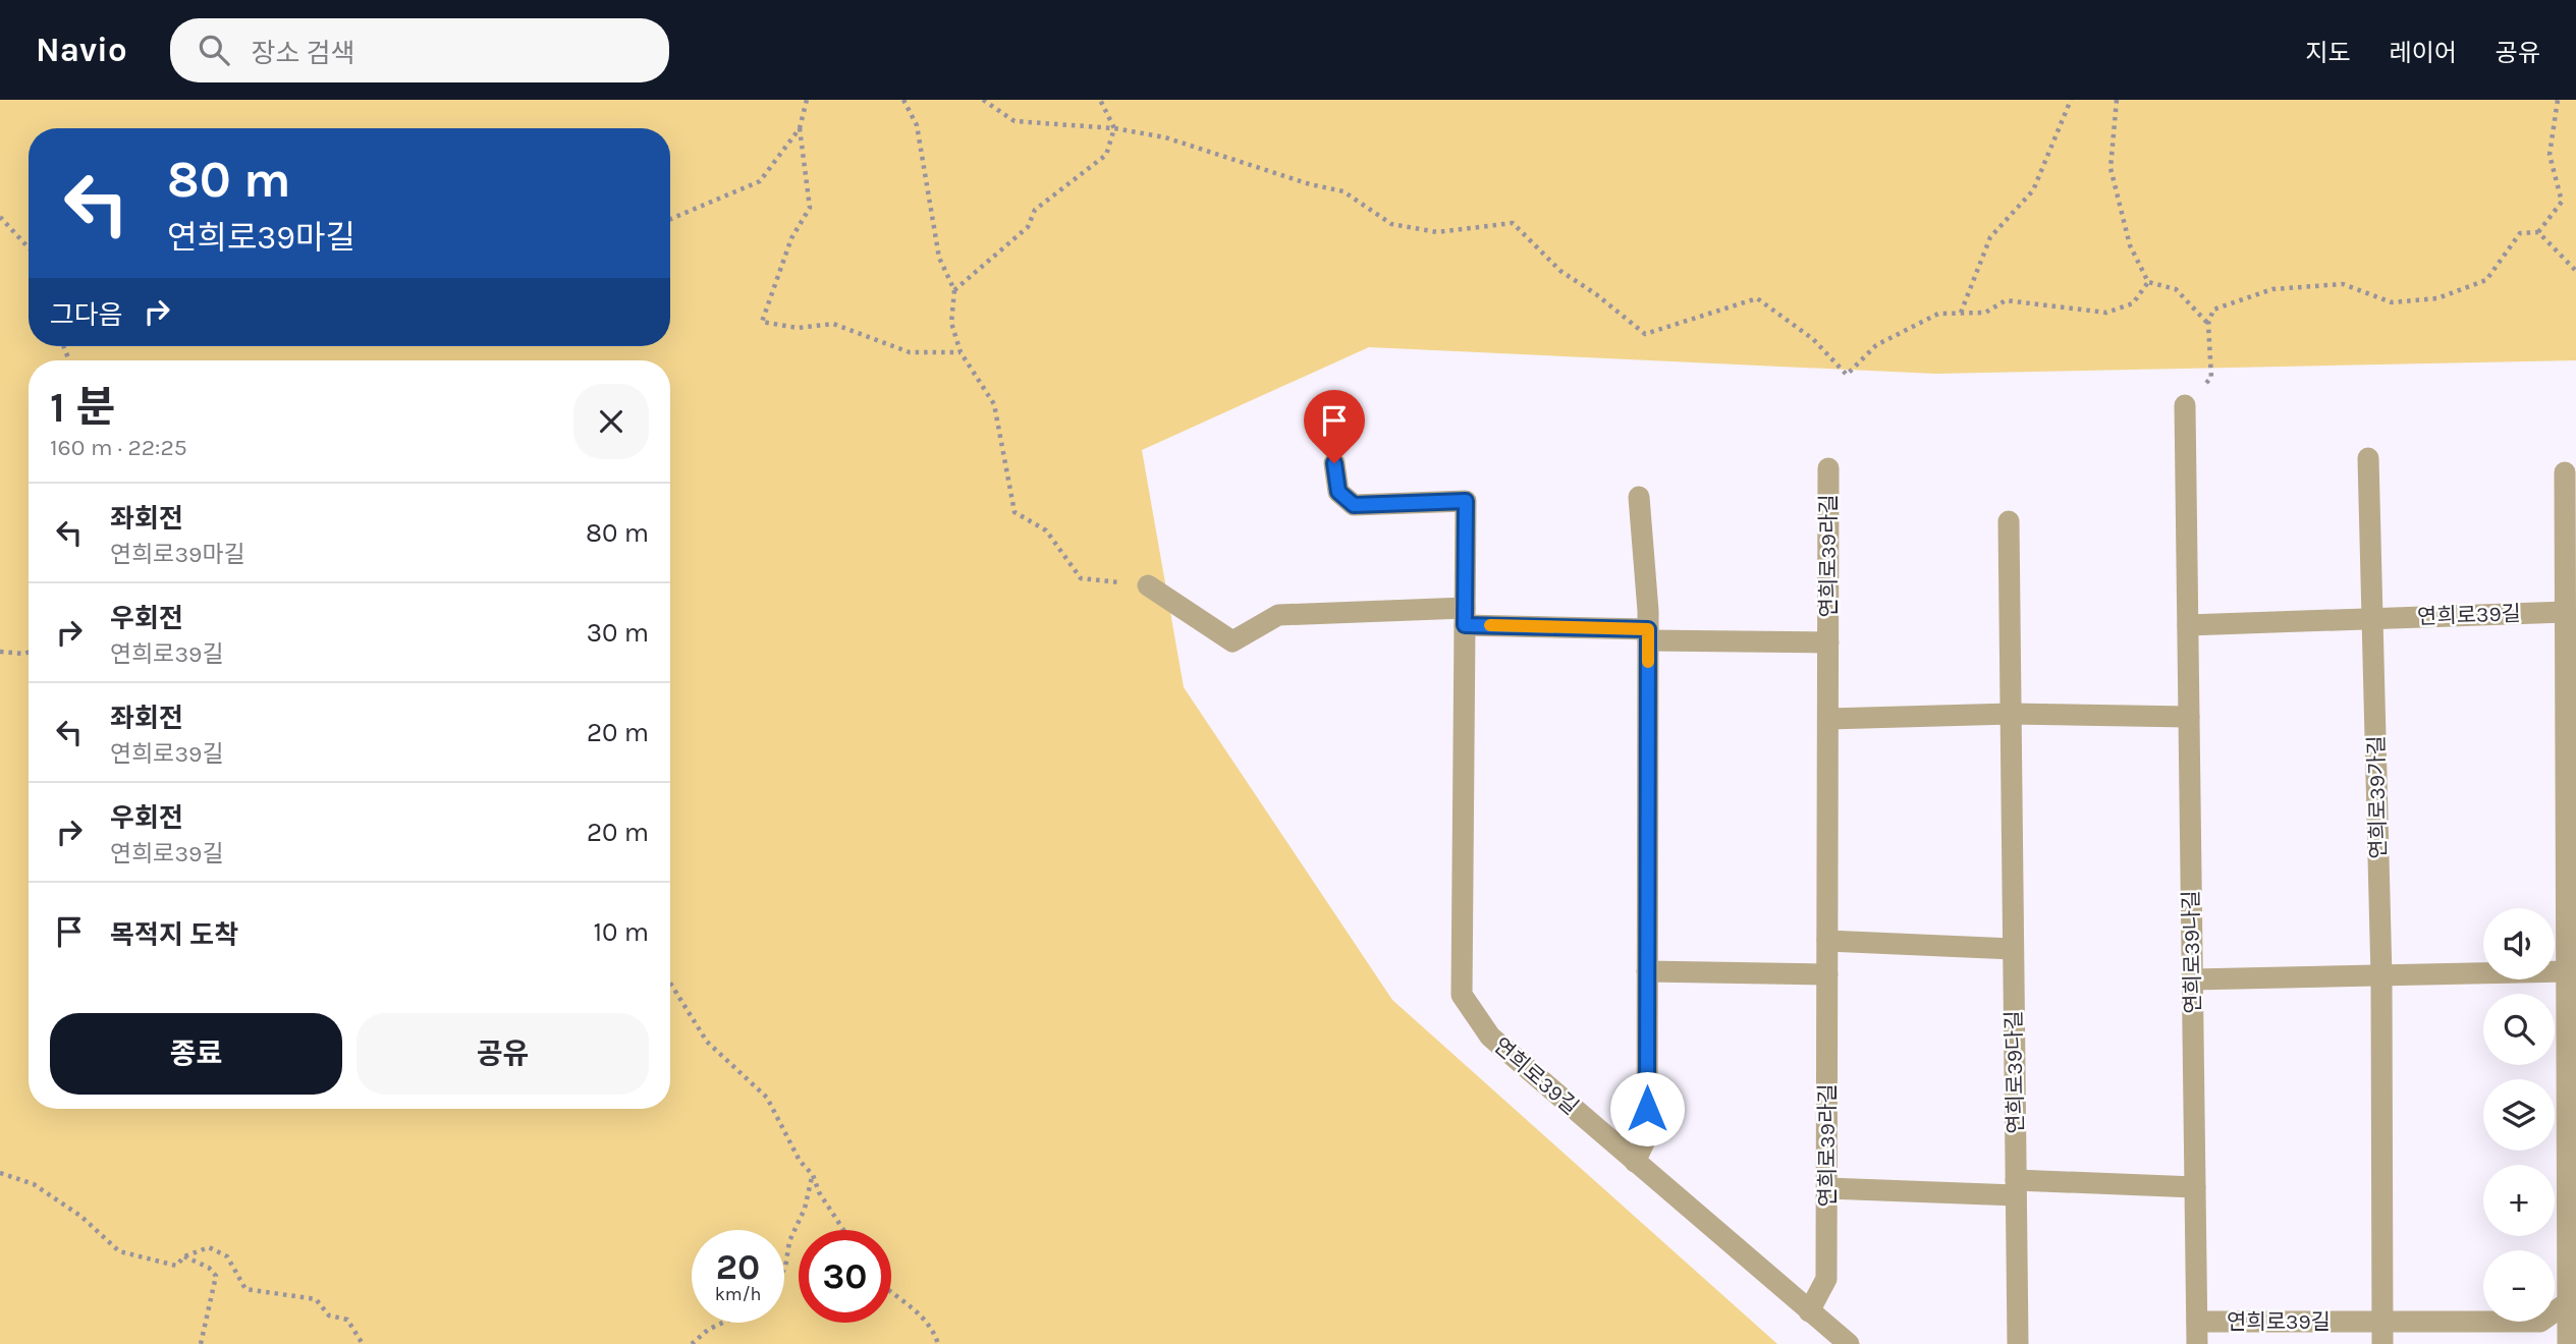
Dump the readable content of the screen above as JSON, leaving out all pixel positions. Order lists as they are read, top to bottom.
{
  "streets": {
    "street": [
      "연희로39라길",
      "연희로39길",
      "연희로39가길",
      "연희로39나길",
      "연희로39다길"
    ]
  },
  "crossings": [
    ["연희로39라길", "연희로39길"],
    ["연희로39길", "연희로39가길"],
    ["연희로39길", "연희로39나길"]
  ],
  "page": {
    "header": "Navio",
    "search": "장소 검색",
    "nav": ["지도", "레이어", "공유"],
    "turn": ["80 m", "연희로39마길"],
    "then": "그다음",
    "heading": ["1 분", "160 m · 22:25"],
    "list": [
      {
        "name": "좌회전",
        "note": "연희로39마길",
        "value": "80 m"
      },
      {
        "name": "우회전",
        "note": "연희로39길",
        "value": "30 m"
      },
      {
        "name": "좌회전",
        "note": "연희로39길",
        "value": "20 m"
      },
      {
        "name": "우회전",
        "note": "연희로39길",
        "value": "20 m"
      },
      {
        "name": "목적지 도착",
        "value": "10 m"
      }
    ],
    "map_buttons": ["+", "−"],
    "buttons": ["종료", "공유"],
    "speed": "20 km/h",
    "limit": "30"
  }
}
